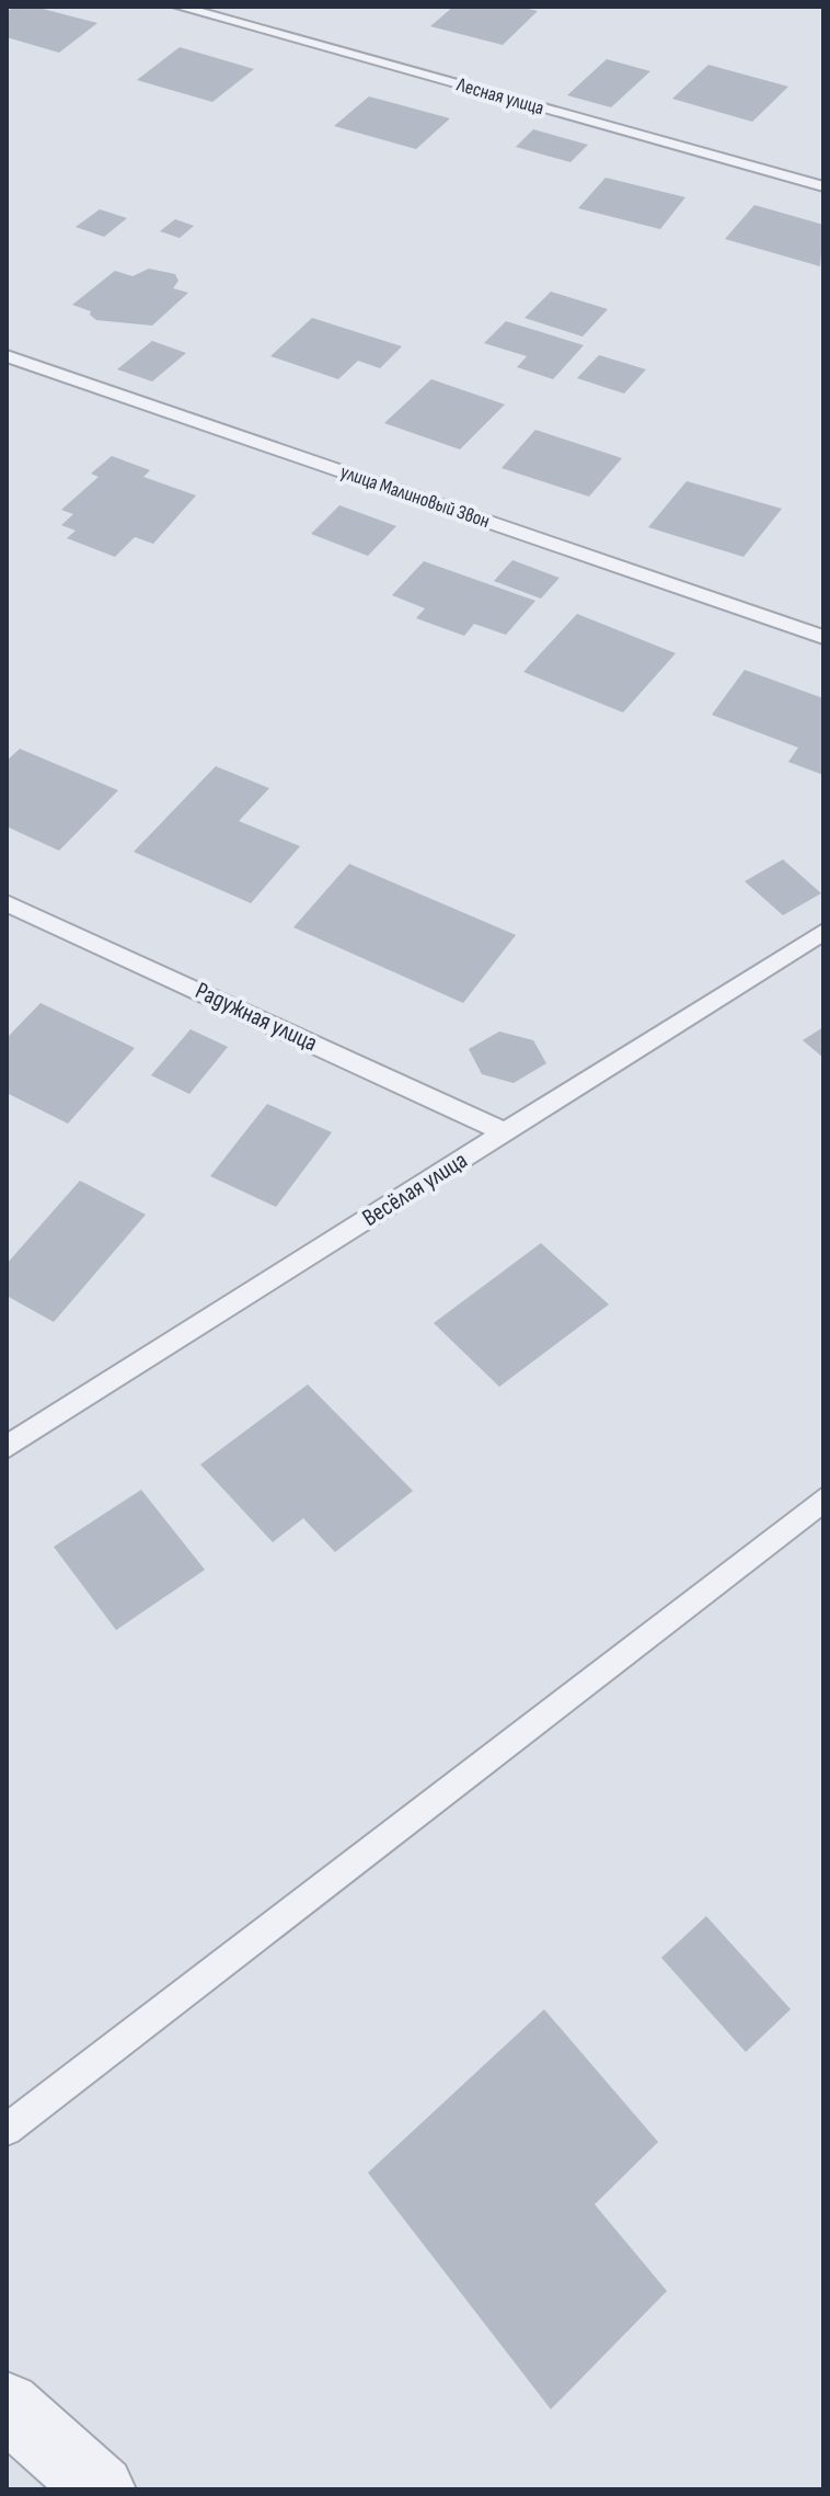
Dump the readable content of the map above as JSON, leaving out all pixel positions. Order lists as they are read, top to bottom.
{
  "streets": {
    "lane": [
      "Лесная улица",
      "улица Малиновый Звон",
      "Радужная улица",
      "Весёлая улица"
    ]
  },
  "crossings": [
    ["Радужная улица", "Весёлая улица"]
  ]
}
